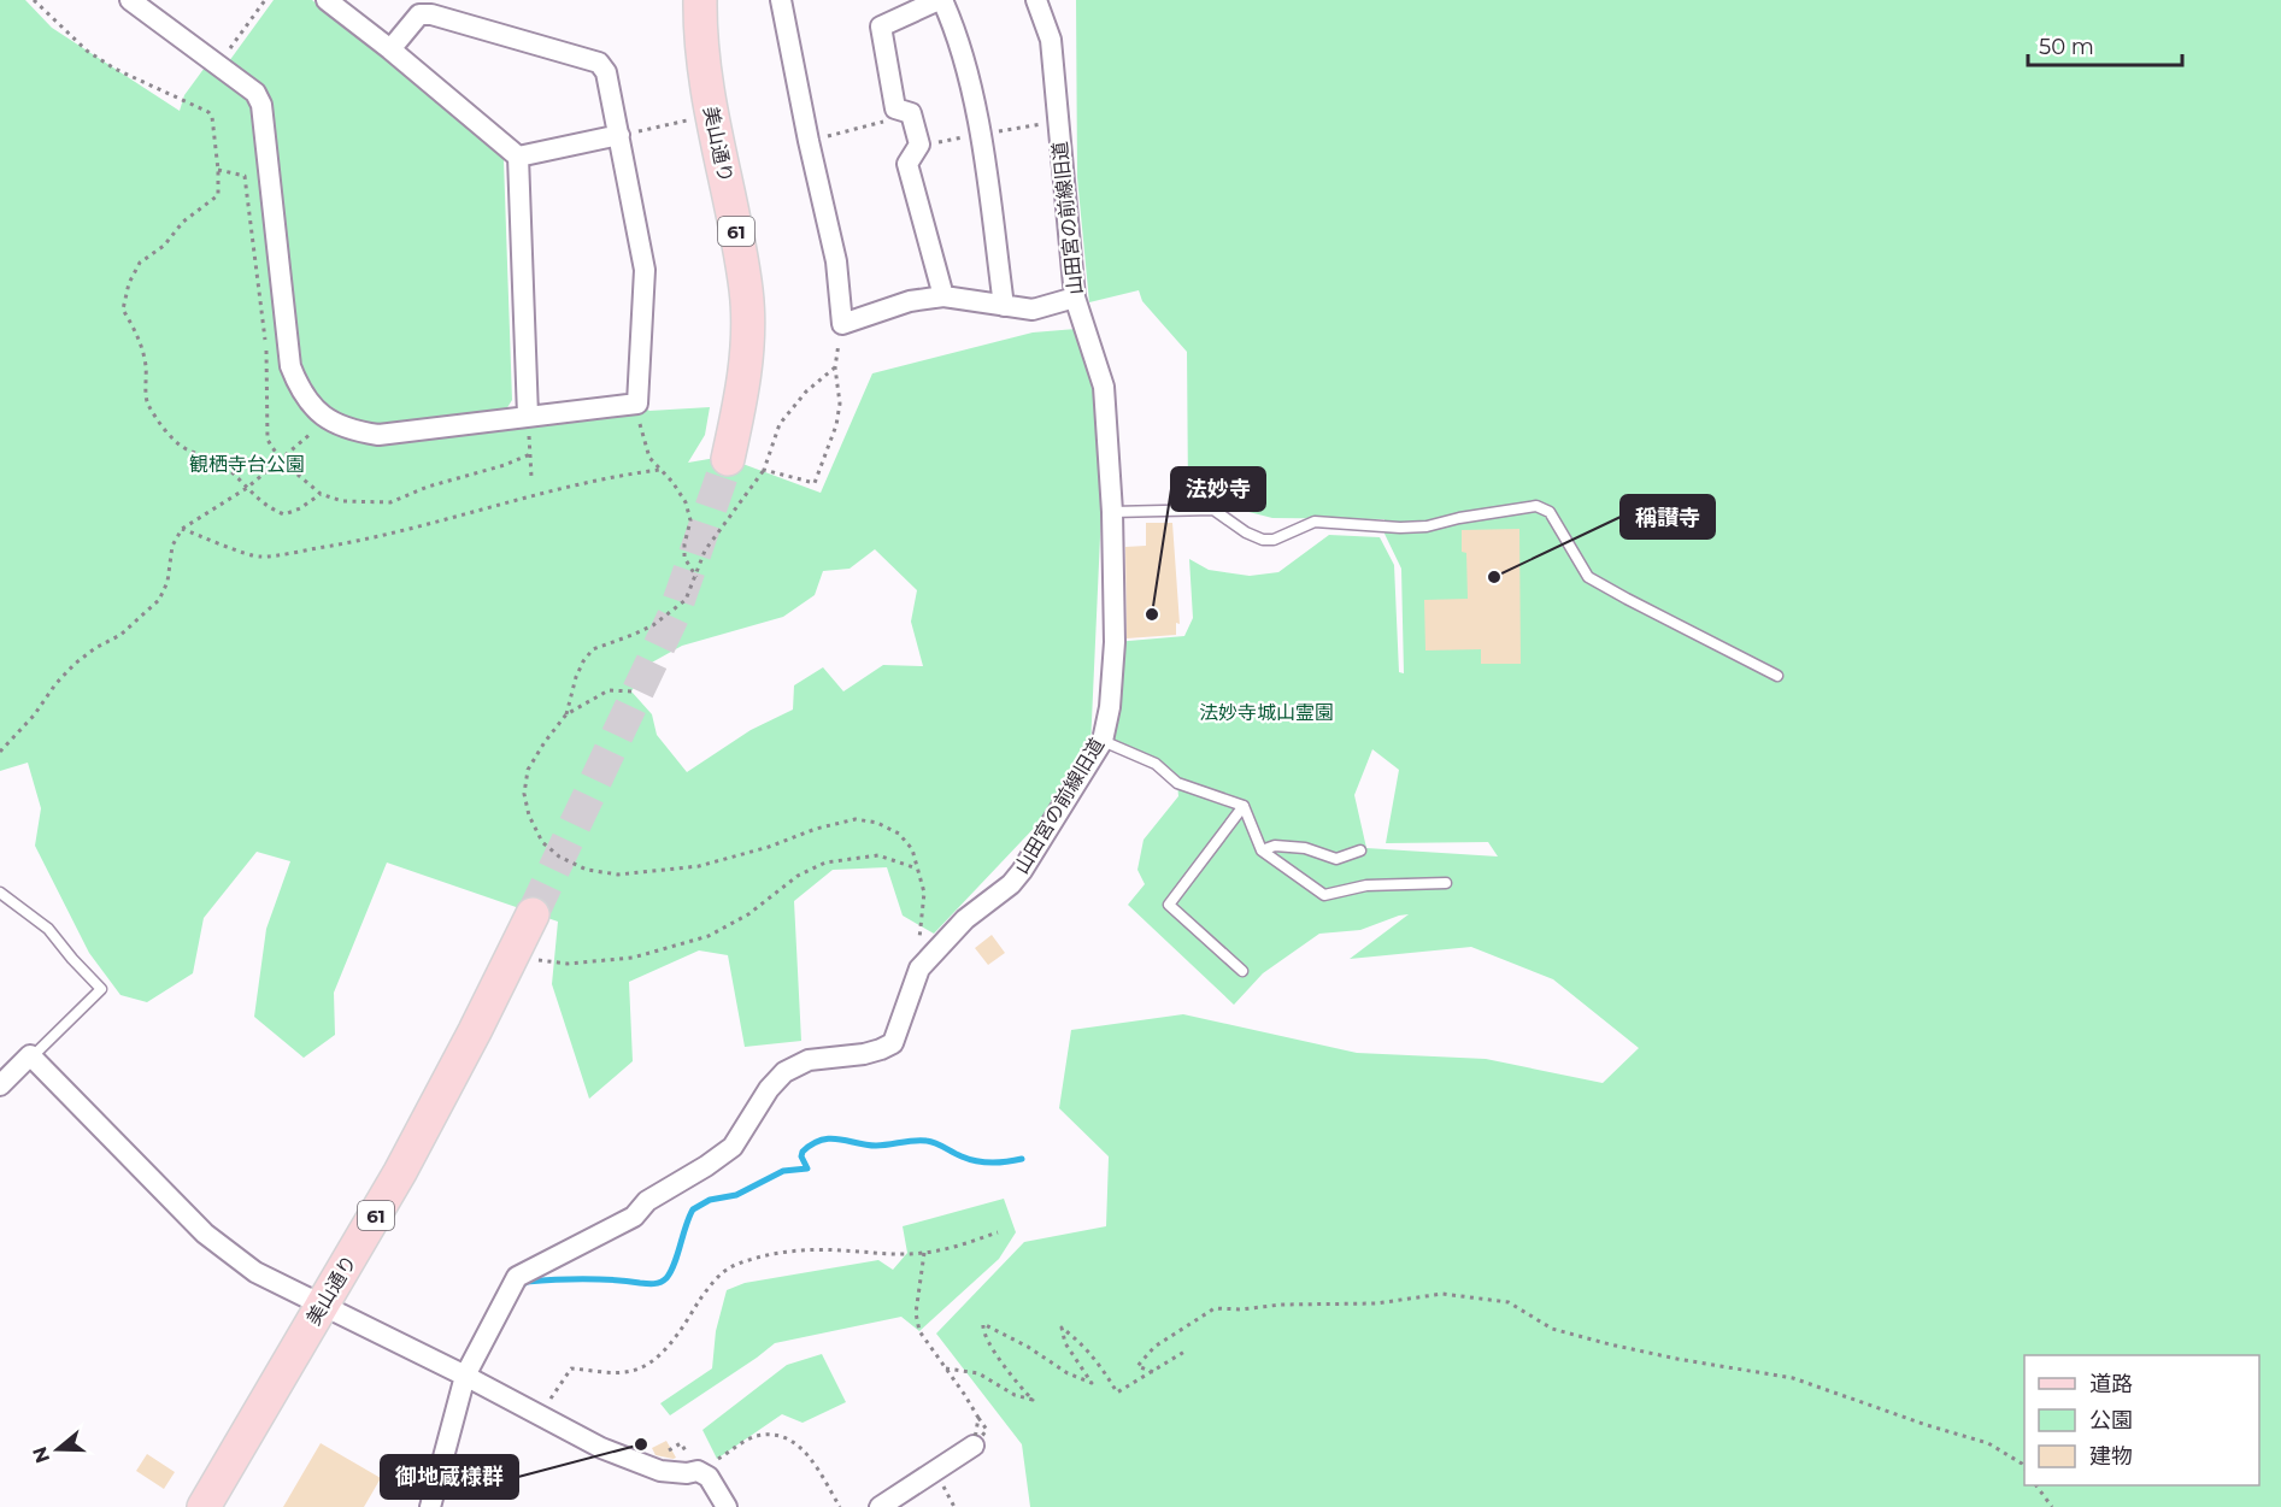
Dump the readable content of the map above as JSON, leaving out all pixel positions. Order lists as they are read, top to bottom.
{
  "streets": {
    "main road": ["美山通り", "61"],
    "street": ["山田宮の前線旧道"]
  },
  "parks": ["観栖寺台公園", "法妙寺城山霊園"],
  "places": ["稱讃寺", "法妙寺", "御地蔵様群"],
  "legend": ["道路", "公園", "建物"],
  "scale_bar": "50 m",
  "north": "left"
}
